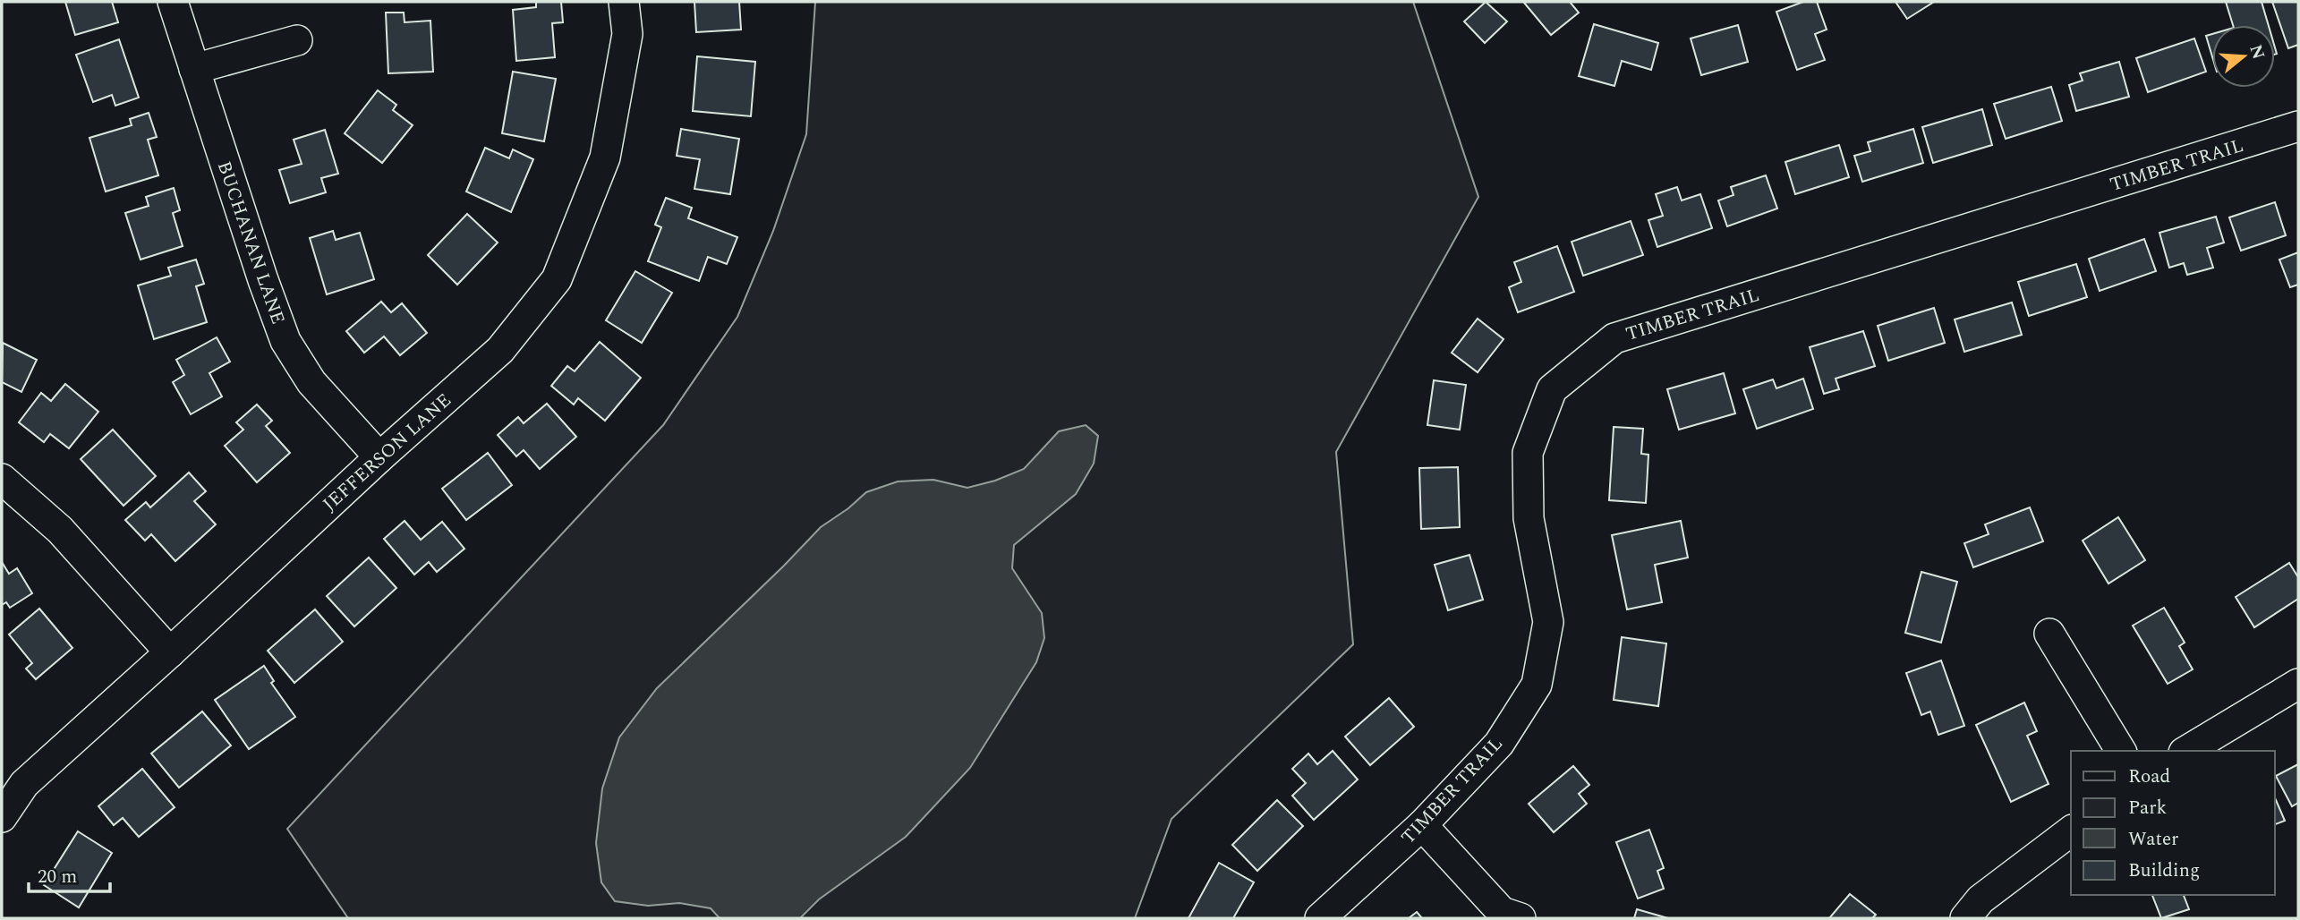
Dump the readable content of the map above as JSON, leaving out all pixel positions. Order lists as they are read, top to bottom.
{
  "streets": {
    "street": ["TIMBER TRAIL", "BUCHANAN LANE", "JEFFERSON LANE"]
  },
  "crossings": [
    ["BUCHANAN LANE", "JEFFERSON LANE"]
  ],
  "legend": [
    "Road",
    "Park",
    "Water",
    "Building"
  ],
  "scale_bar": "20 m",
  "north": "right"
}
